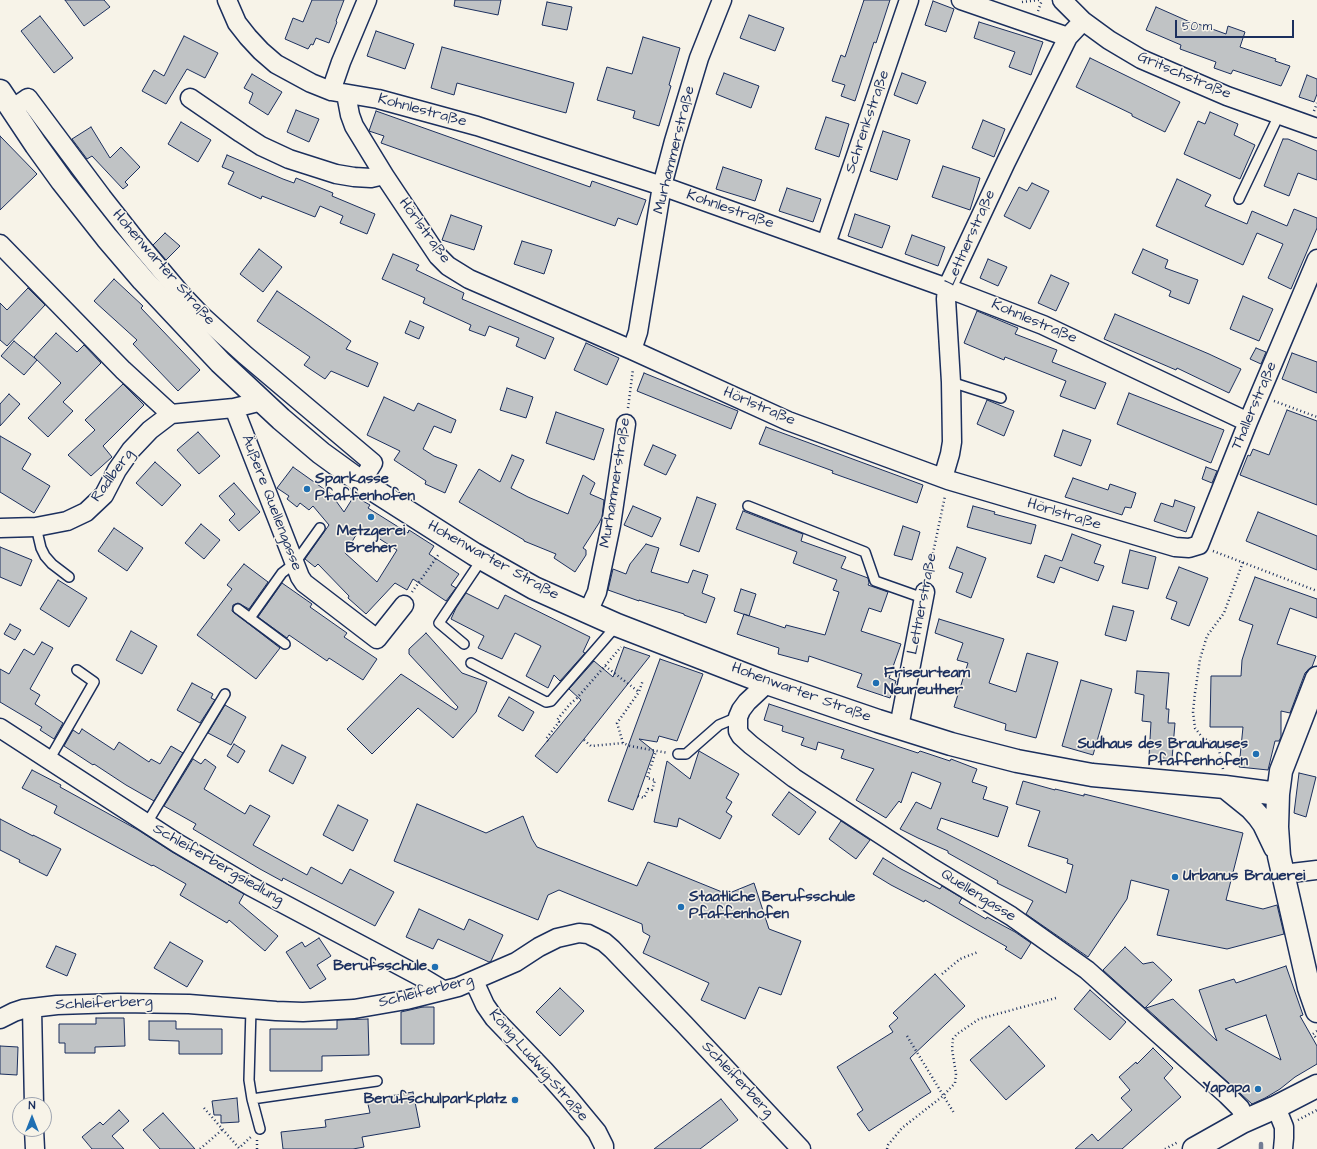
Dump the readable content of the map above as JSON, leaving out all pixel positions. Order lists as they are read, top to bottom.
{
  "streets": {
    "street": [
      "Gritschstraße",
      "Kohnlestraße",
      "Schrenkstraße",
      "Murhammerstraße",
      "Hörlstraße",
      "Lettnerstraße",
      "Hohenwarter Straße",
      "Thallerstraße",
      "Radlberg",
      "Äußere Quellengasse",
      "Schleiferbergsiedlung",
      "Quellengasse",
      "Schleiferberg",
      "König-Ludwig-Straße"
    ]
  },
  "crossings": [
    ["Gritschstraße", "Lettnerstraße"],
    ["Kohnlestraße", "Schrenkstraße"],
    ["Kohnlestraße", "Murhammerstraße"],
    ["Kohnlestraße", "Hörlstraße"],
    ["Kohnlestraße", "Lettnerstraße"],
    ["Kohnlestraße", "Thallerstraße"],
    ["Murhammerstraße", "Hörlstraße"],
    ["Murhammerstraße", "Hohenwarter Straße"],
    ["Hörlstraße", "Lettnerstraße"],
    ["Hörlstraße", "Thallerstraße"],
    ["Lettnerstraße", "Hohenwarter Straße"],
    ["Schleiferbergsiedlung", "Schleiferberg"],
    ["Schleiferberg", "König-Ludwig-Straße"]
  ],
  "places": [
    "Sparkasse Pfaffenhofen",
    "Metzgerei Breher",
    "Friseurteam Neureuther",
    "Sudhaus des Brauhauses Pfaffenhofen",
    "Urbanus Brauerei",
    "Staatliche Berufsschule Pfaffenhofen",
    "Berufsschule",
    "Yapapa",
    "Berufschulparkplatz"
  ],
  "scale_bar": "50 m",
  "north": "top"
}
